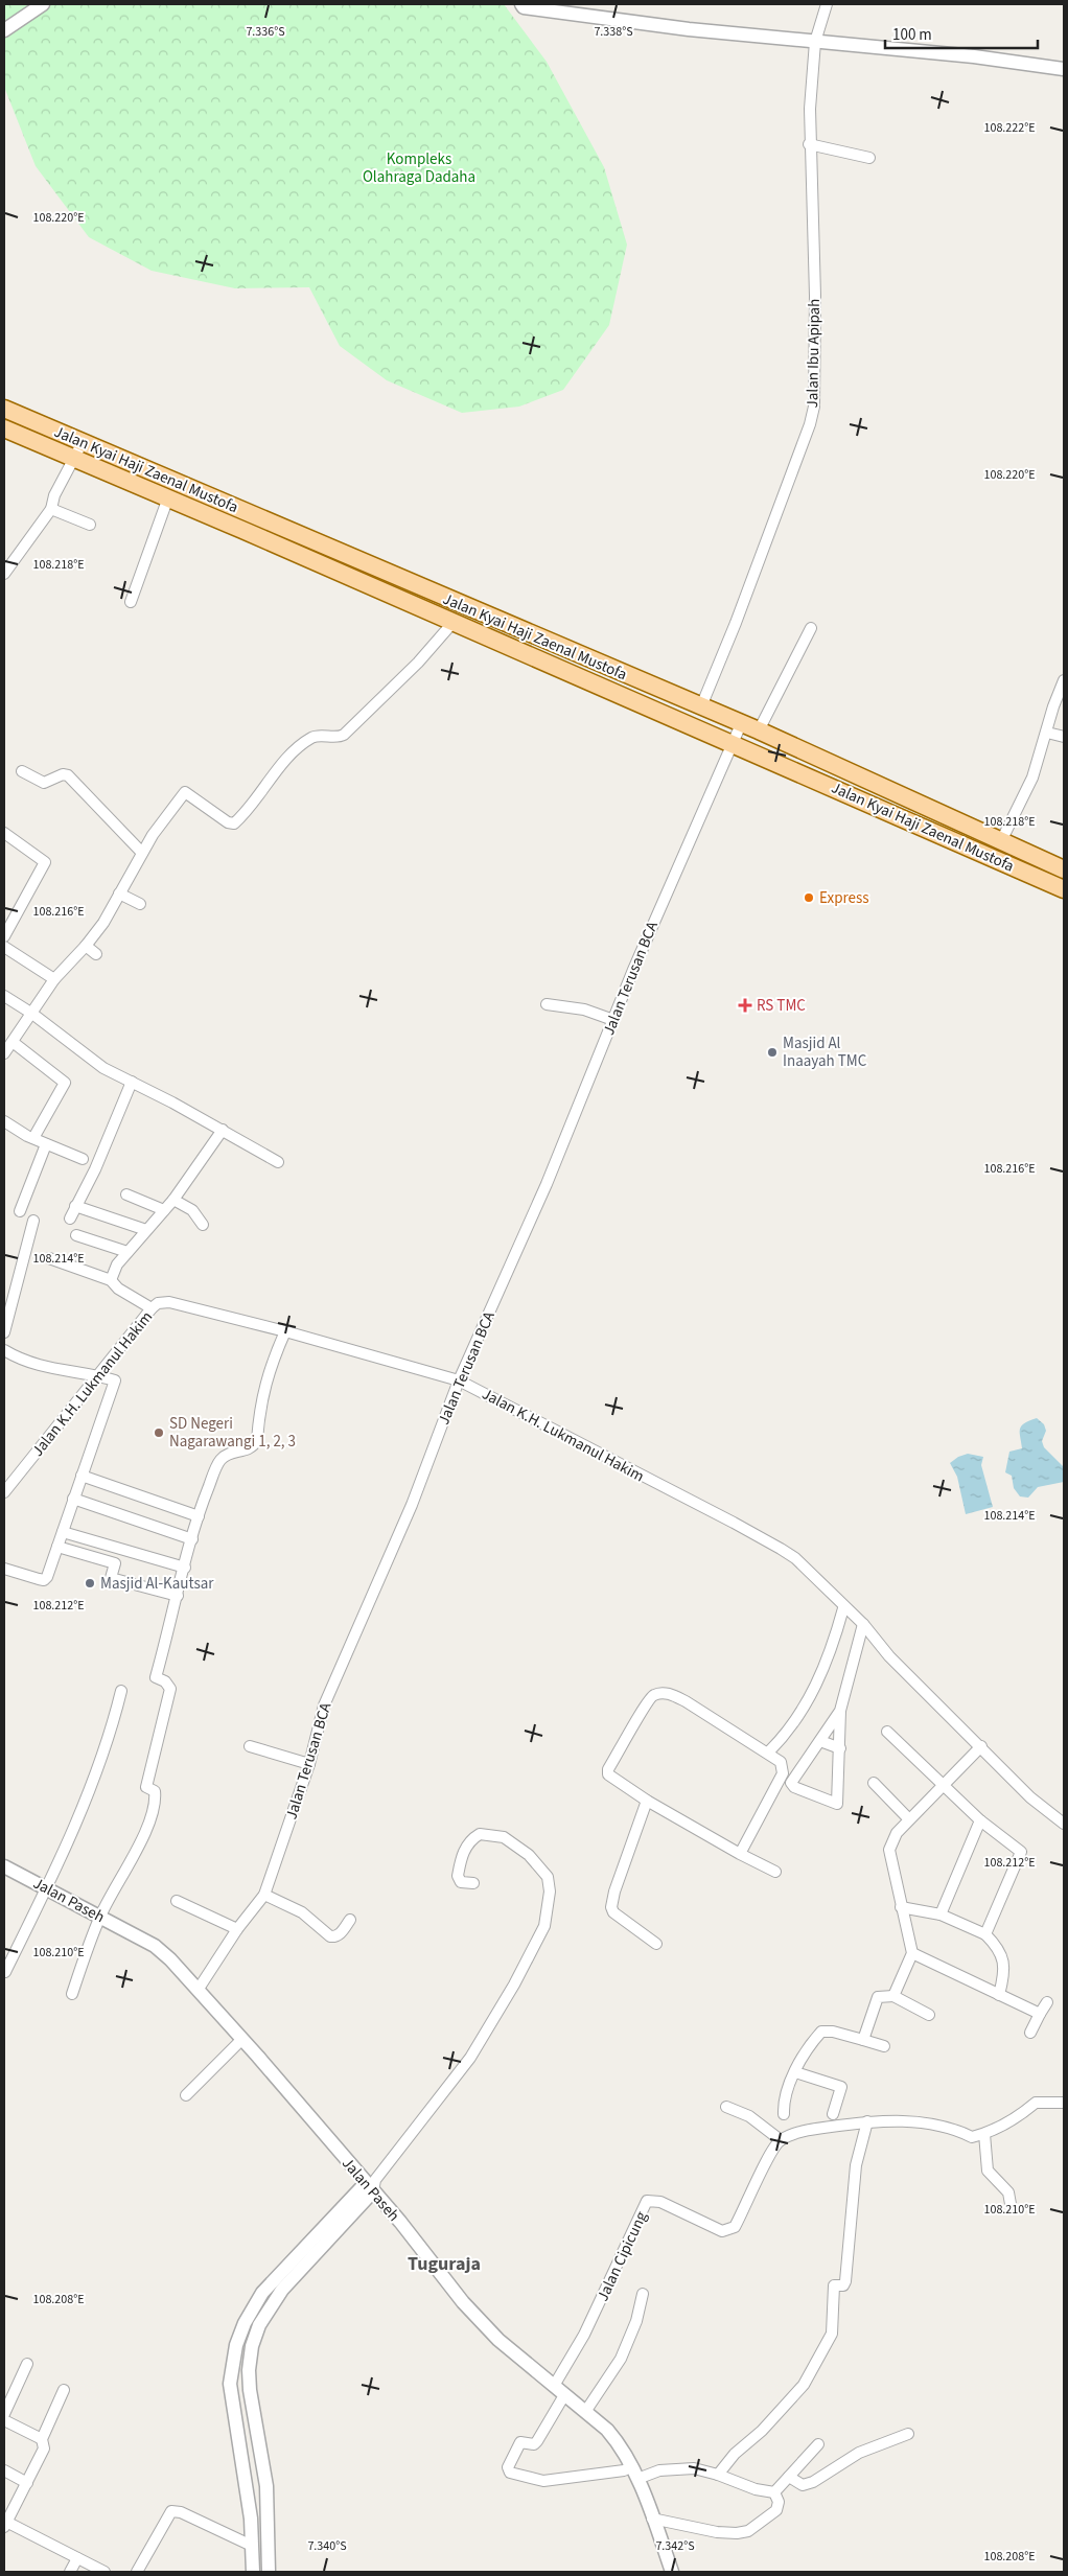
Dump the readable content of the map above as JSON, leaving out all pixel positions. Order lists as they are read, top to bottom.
{
  "streets": {
    "main road": ["Jalan Kyai Haji Zaenal Mustofa"],
    "street": [
      "Jalan Ibu Apipah",
      "Jalan Terusan BCA",
      "Jalan K.H. Lukmanul Hakim",
      "Jalan Paseh",
      "Jalan Cipicung"
    ]
  },
  "crossings": [
    ["Jalan Ibu Apipah", "Jalan Kyai Haji Zaenal Mustofa"],
    ["Jalan Kyai Haji Zaenal Mustofa", "Jalan Terusan BCA"],
    ["Jalan Terusan BCA", "Jalan K.H. Lukmanul Hakim"],
    ["Jalan Terusan BCA", "Jalan Paseh"],
    ["Jalan Paseh", "Jalan Cipicung"]
  ],
  "districts": ["Tuguraja"],
  "parks": ["Kompleks Olahraga Dadaha"],
  "places": {
    "other": [
      "Express",
      "Masjid Al Inaayah TMC",
      "SD Negeri Nagarawangi 1, 2, 3",
      "Masjid Al-Kautsar"
    ],
    "health": ["RS TMC"]
  },
  "scale_bar": "100 m",
  "coordinates": [
    "7.336°S",
    "7.338°S",
    "108.222°E",
    "108.220°E",
    "108.218°E",
    "108.216°E",
    "108.214°E",
    "108.212°E",
    "108.210°E",
    "108.208°E",
    "7.340°S",
    "7.342°S"
  ]
}
